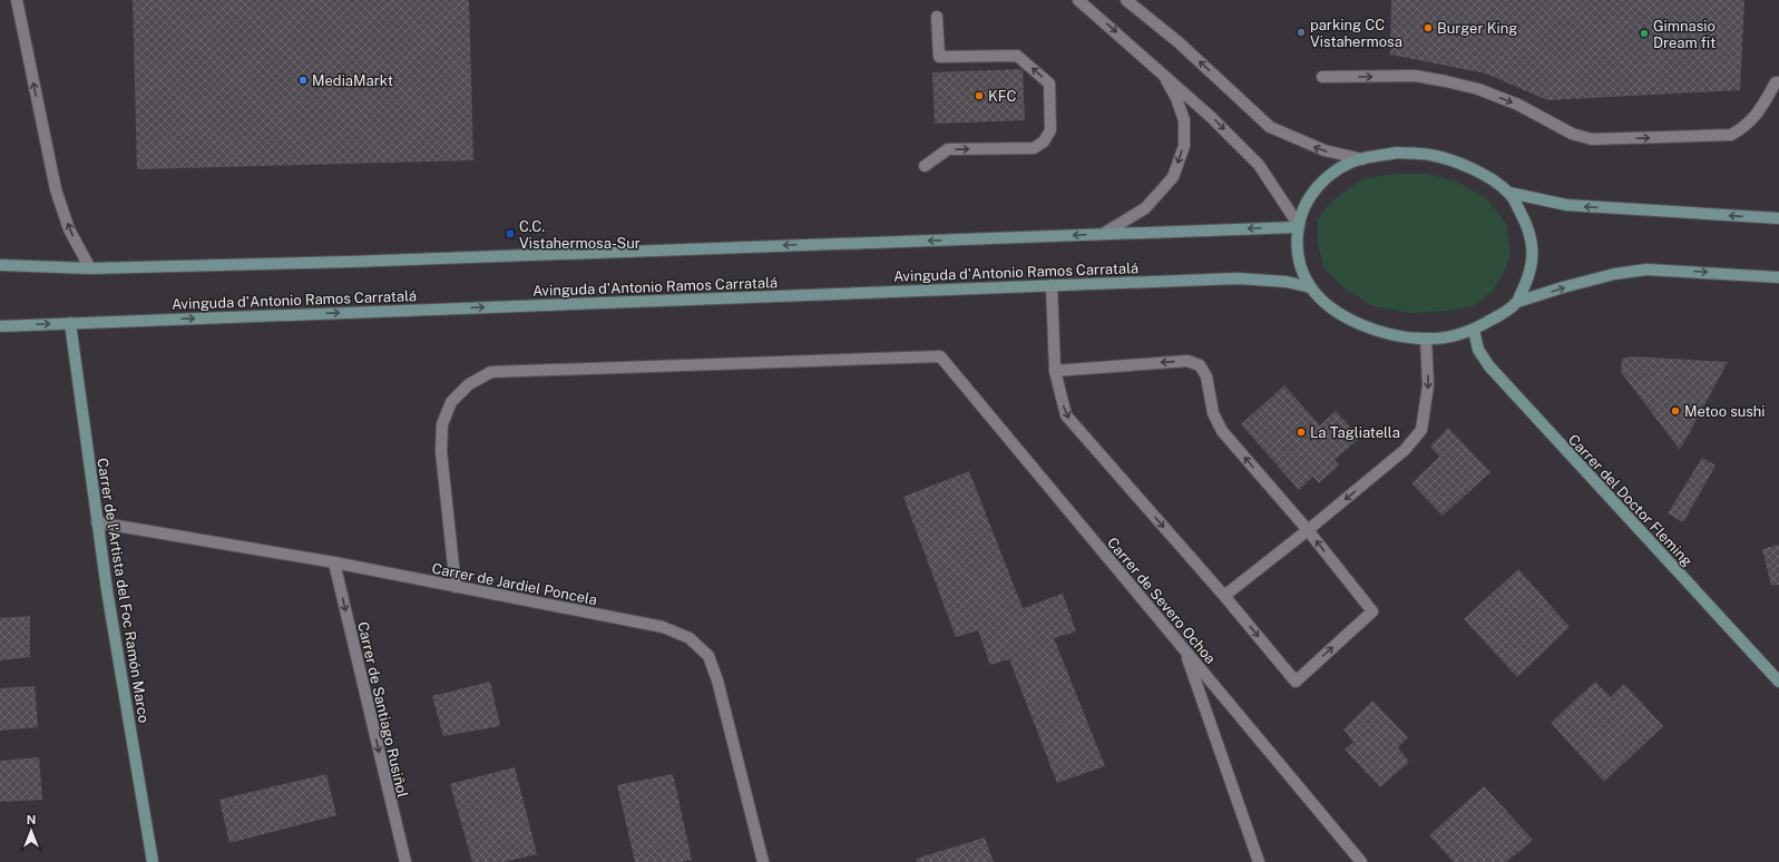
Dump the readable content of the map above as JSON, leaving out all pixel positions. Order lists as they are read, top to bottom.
{
  "streets": {
    "main road": ["Avinguda d'Antonio Ramos Carratalá", "Carrer del Doctor Fleming", "Carrer de l'Artista del Foc Ramón Marco"],
    "street": ["Carrer de Jardiel Poncela", "Carrer de Severo Ochoa", "Carrer de Santiago Rusiñol"]
  },
  "crossings": [
    ["Avinguda d'Antonio Ramos Carratalá", "Carrer de l'Artista del Foc Ramón Marco"],
    ["Carrer de Jardiel Poncela", "Carrer de l'Artista del Foc Ramón Marco"],
    ["Carrer de Jardiel Poncela", "Carrer de Severo Ochoa"],
    ["Carrer de Jardiel Poncela", "Carrer de Santiago Rusiñol"]
  ],
  "one_way": ["Carrer de Santiago Rusiñol"],
  "places": {
    "other": [
      "Burger King",
      "parking CC Vistahermosa",
      "Gimnasio Dream fit",
      "MediaMarkt",
      "KFC",
      "Metoo sushi",
      "La Tagliatella"
    ],
    "transit": ["C.C. Vistahermosa-Sur"]
  },
  "north": "top"
}
